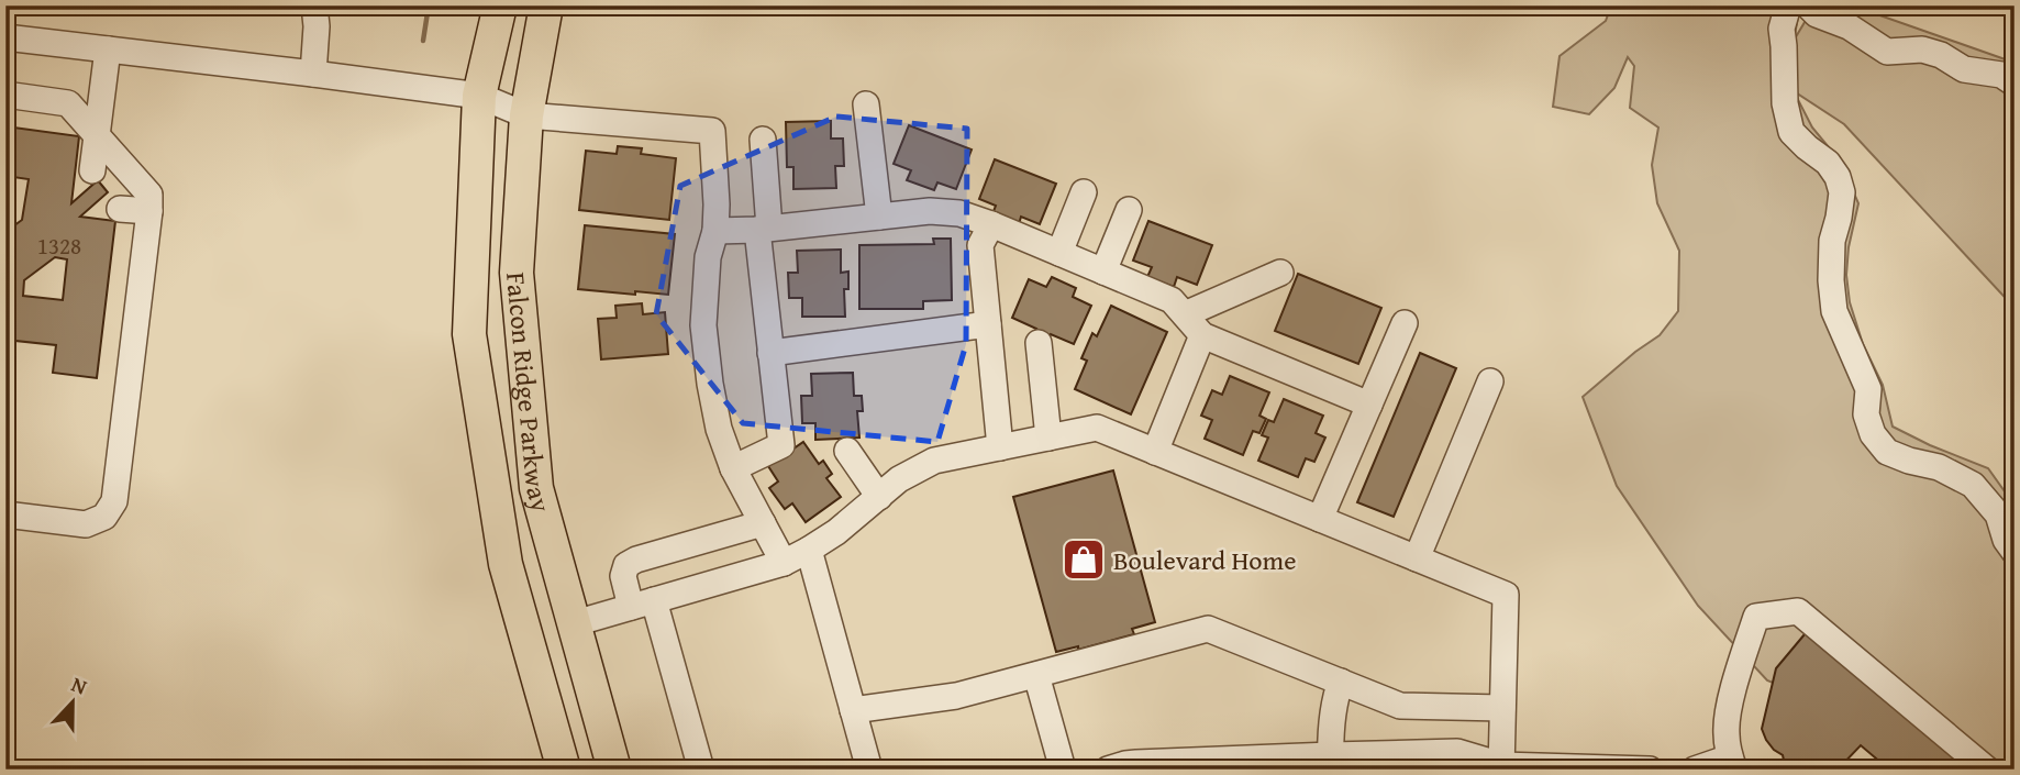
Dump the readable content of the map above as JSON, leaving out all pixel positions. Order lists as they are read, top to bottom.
{
  "streets": {
    "main road": ["Falcon Ridge Parkway"]
  },
  "places": {
    "shop": ["Boulevard Home"]
  },
  "house_numbers": ["1328"],
  "north": "top"
}
